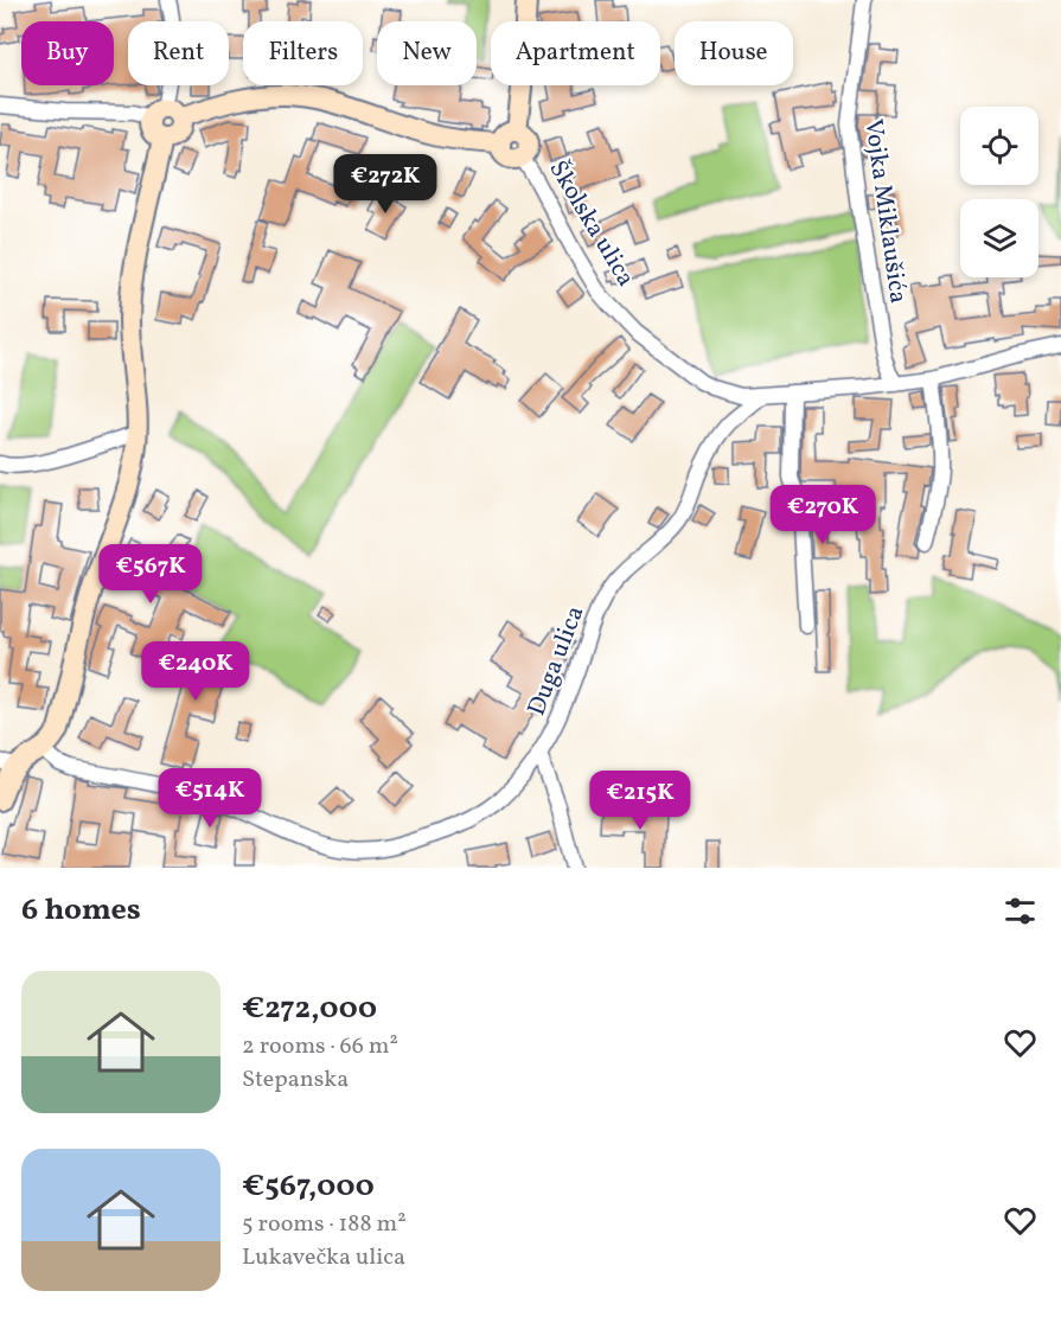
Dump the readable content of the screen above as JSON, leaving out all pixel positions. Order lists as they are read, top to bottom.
{
  "streets": {
    "street": ["Vojka Miklaušića", "Školska ulica", "Duga ulica"]
  },
  "crossings": [
    ["Školska ulica", "Duga ulica"]
  ],
  "page": {
    "chip": [
      "Buy",
      "Rent",
      "Filters",
      "New",
      "Apartment",
      "House"
    ],
    "price": [
      "€272K",
      "€270K",
      "€567K",
      "€240K",
      "€514K",
      "€215K"
    ],
    "heading": "6 homes",
    "list": [
      {
        "name": "€272,000",
        "note": "2 rooms · 66 m² · Stepanska"
      },
      {
        "name": "€567,000",
        "note": "5 rooms · 188 m² · Lukavečka ulica"
      }
    ]
  }
}
